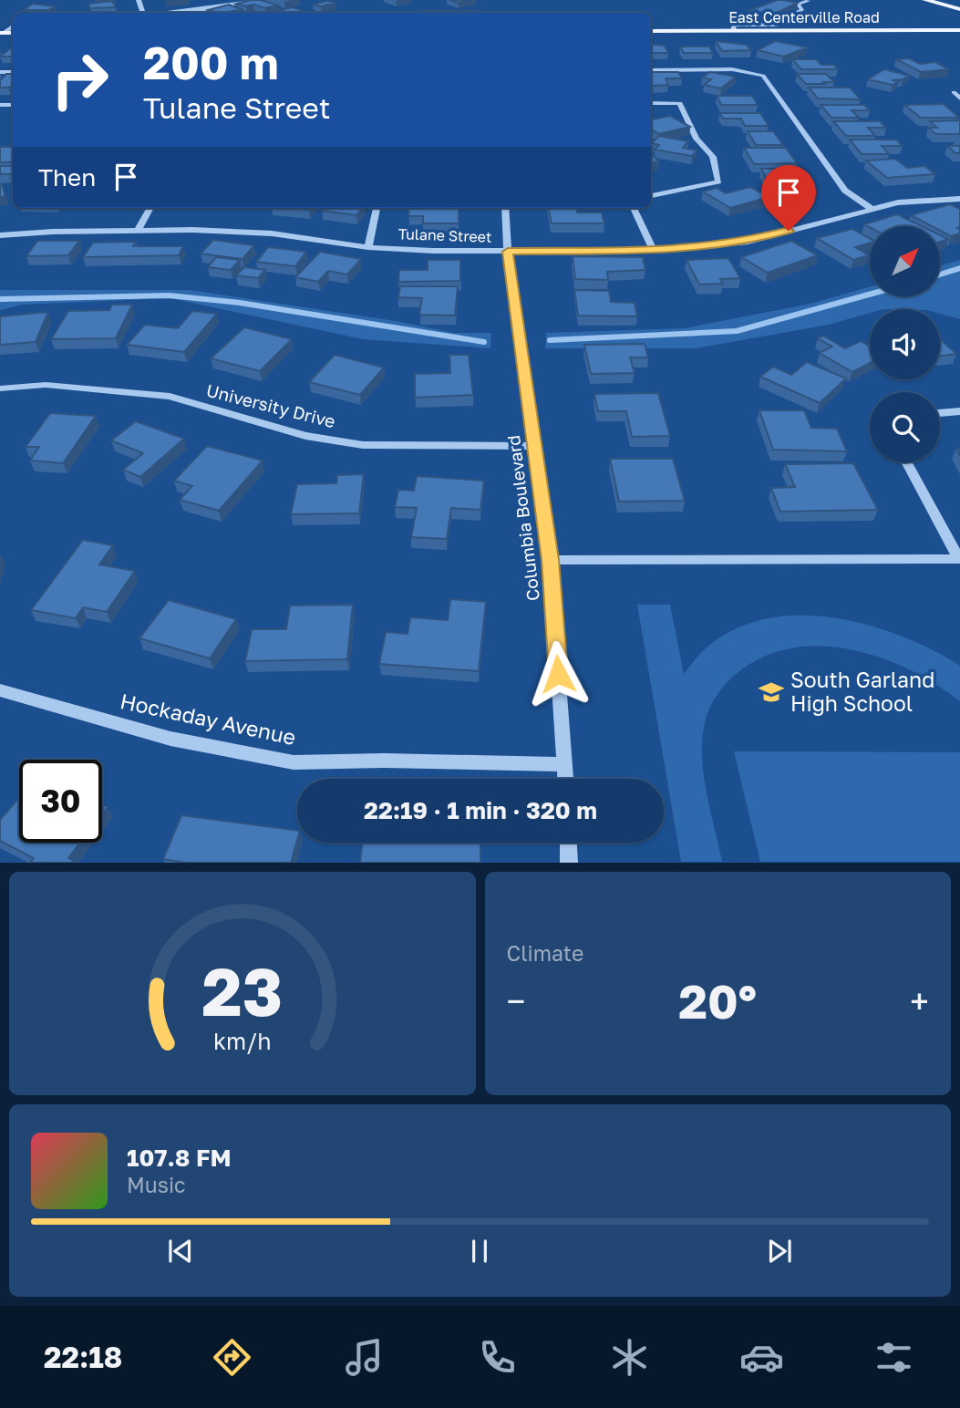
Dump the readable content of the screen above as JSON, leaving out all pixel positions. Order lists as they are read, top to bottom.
{
  "streets": {
    "main road": ["East Centerville Road"],
    "street": [
      "Tulane Street",
      "University Drive",
      "Columbia Boulevard",
      "Hockaday Avenue"
    ]
  },
  "crossings": [
    ["Tulane Street", "Columbia Boulevard"],
    ["University Drive", "Columbia Boulevard"],
    ["Columbia Boulevard", "Hockaday Avenue"]
  ],
  "places": {
    "school or university": ["South Garland High School"]
  },
  "north": "top right",
  "page": {
    "turn": ["200 m", "Tulane Street"],
    "then": "Then",
    "limit": "30",
    "trip": "22:19 · 1 min · 320 m",
    "tile": "Climate",
    "heat": ["−", "20°", "+"],
    "song": ["107.8 FM", "Music"],
    "tabs": "22:18",
    "gauge": ["23", "km/h"]
  }
}
